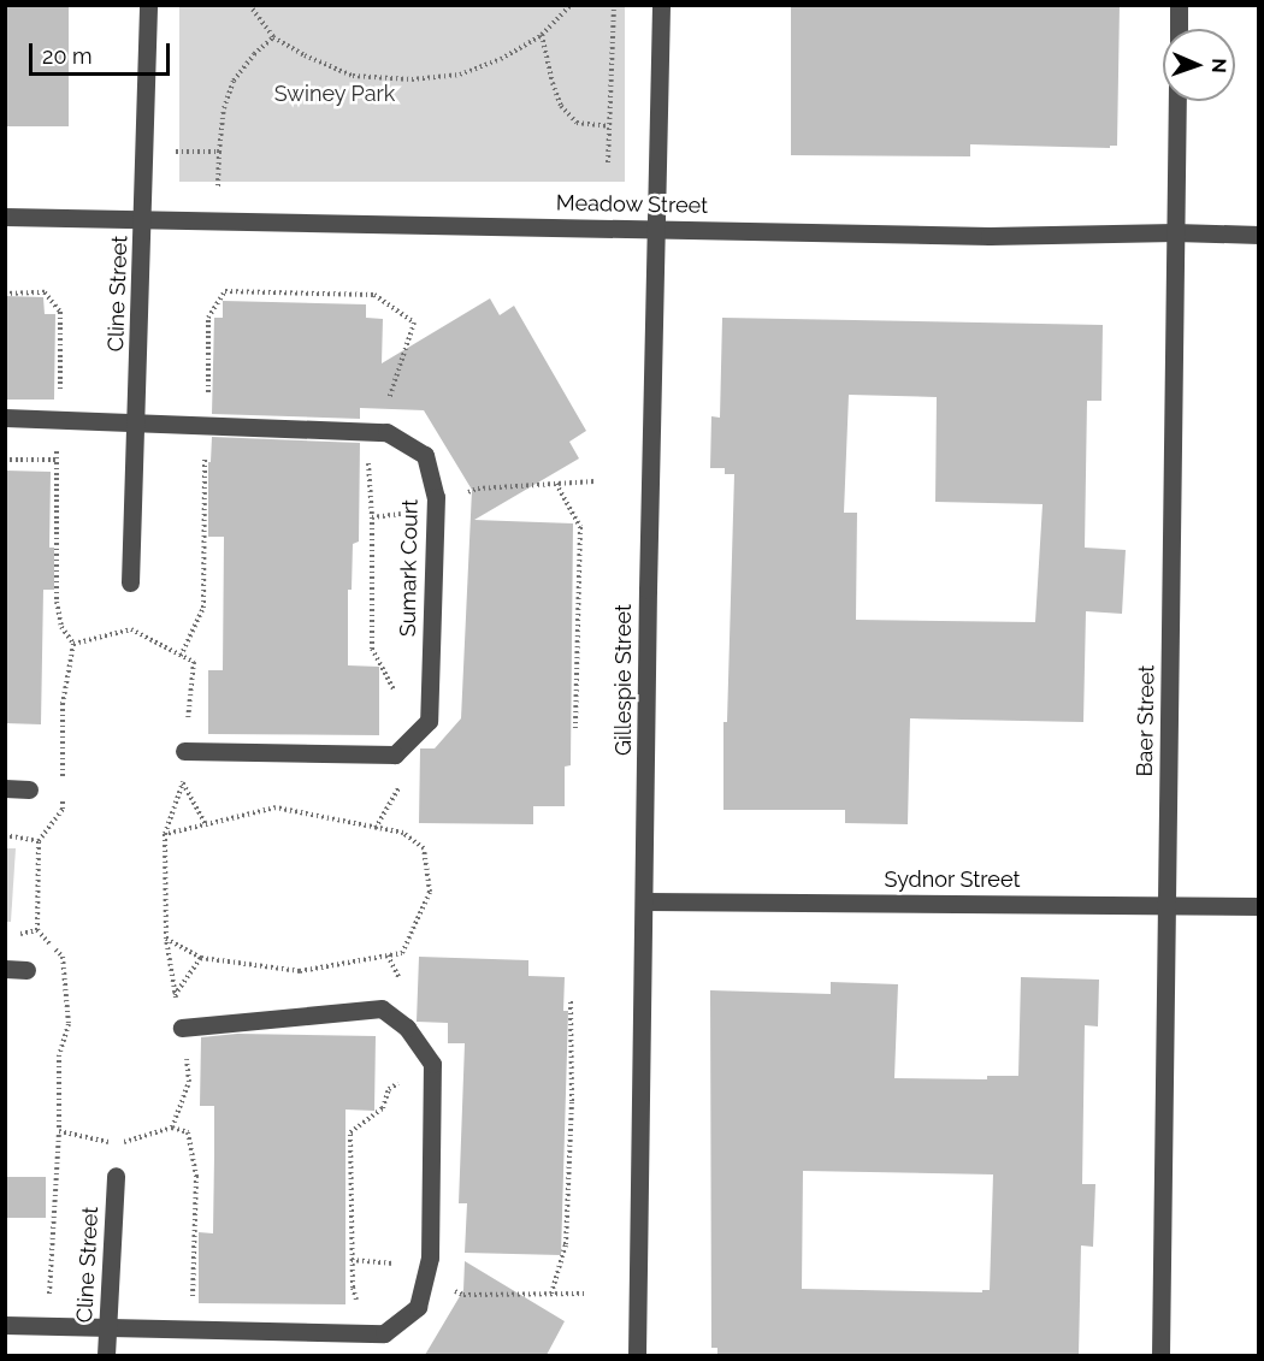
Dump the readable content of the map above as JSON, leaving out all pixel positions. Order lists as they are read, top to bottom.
{
  "streets": {
    "street": [
      "Meadow Street",
      "Cline Street",
      "Sumark Court",
      "Gillespie Street",
      "Baer Street",
      "Sydnor Street"
    ]
  },
  "crossings": [
    ["Meadow Street", "Cline Street"],
    ["Meadow Street", "Gillespie Street"],
    ["Meadow Street", "Baer Street"],
    ["Cline Street", "Sumark Court"],
    ["Gillespie Street", "Sydnor Street"],
    ["Baer Street", "Sydnor Street"]
  ],
  "parks": ["Swiney Park"],
  "scale_bar": "20 m",
  "north": "right"
}
